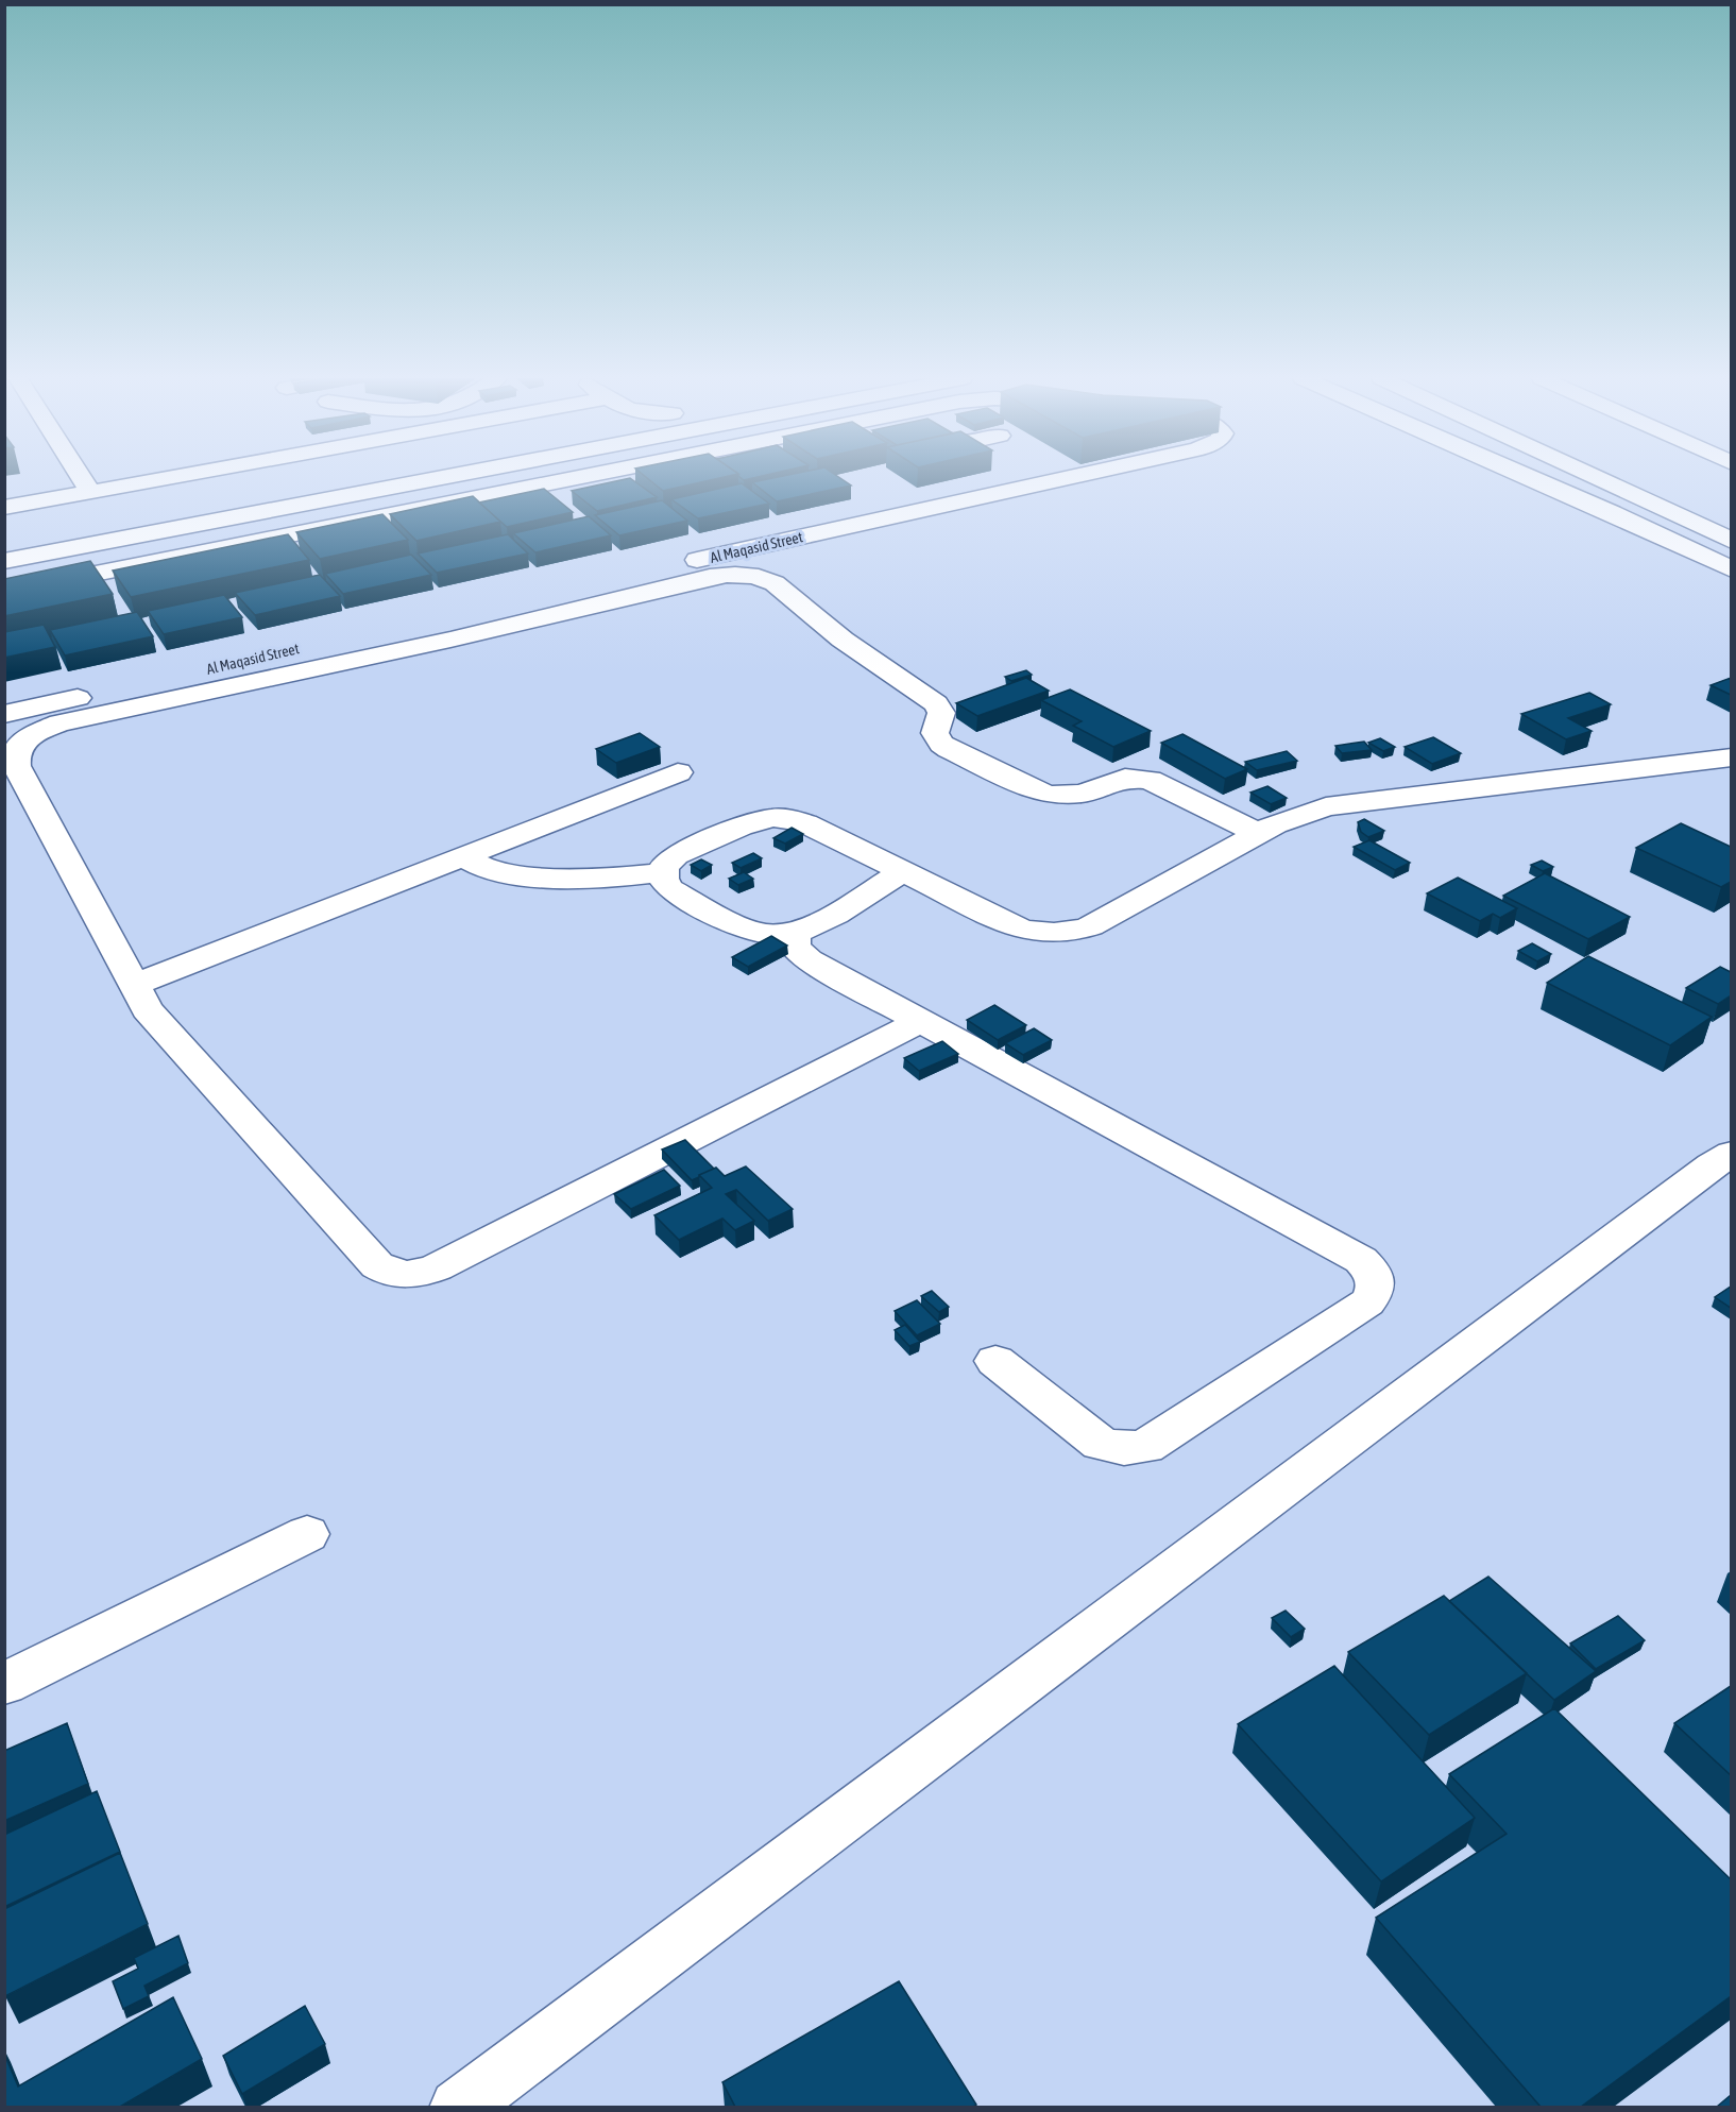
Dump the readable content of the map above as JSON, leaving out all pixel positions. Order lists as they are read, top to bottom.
{
  "streets": {
    "street": ["Al Maqasid Street"]
  }
}
